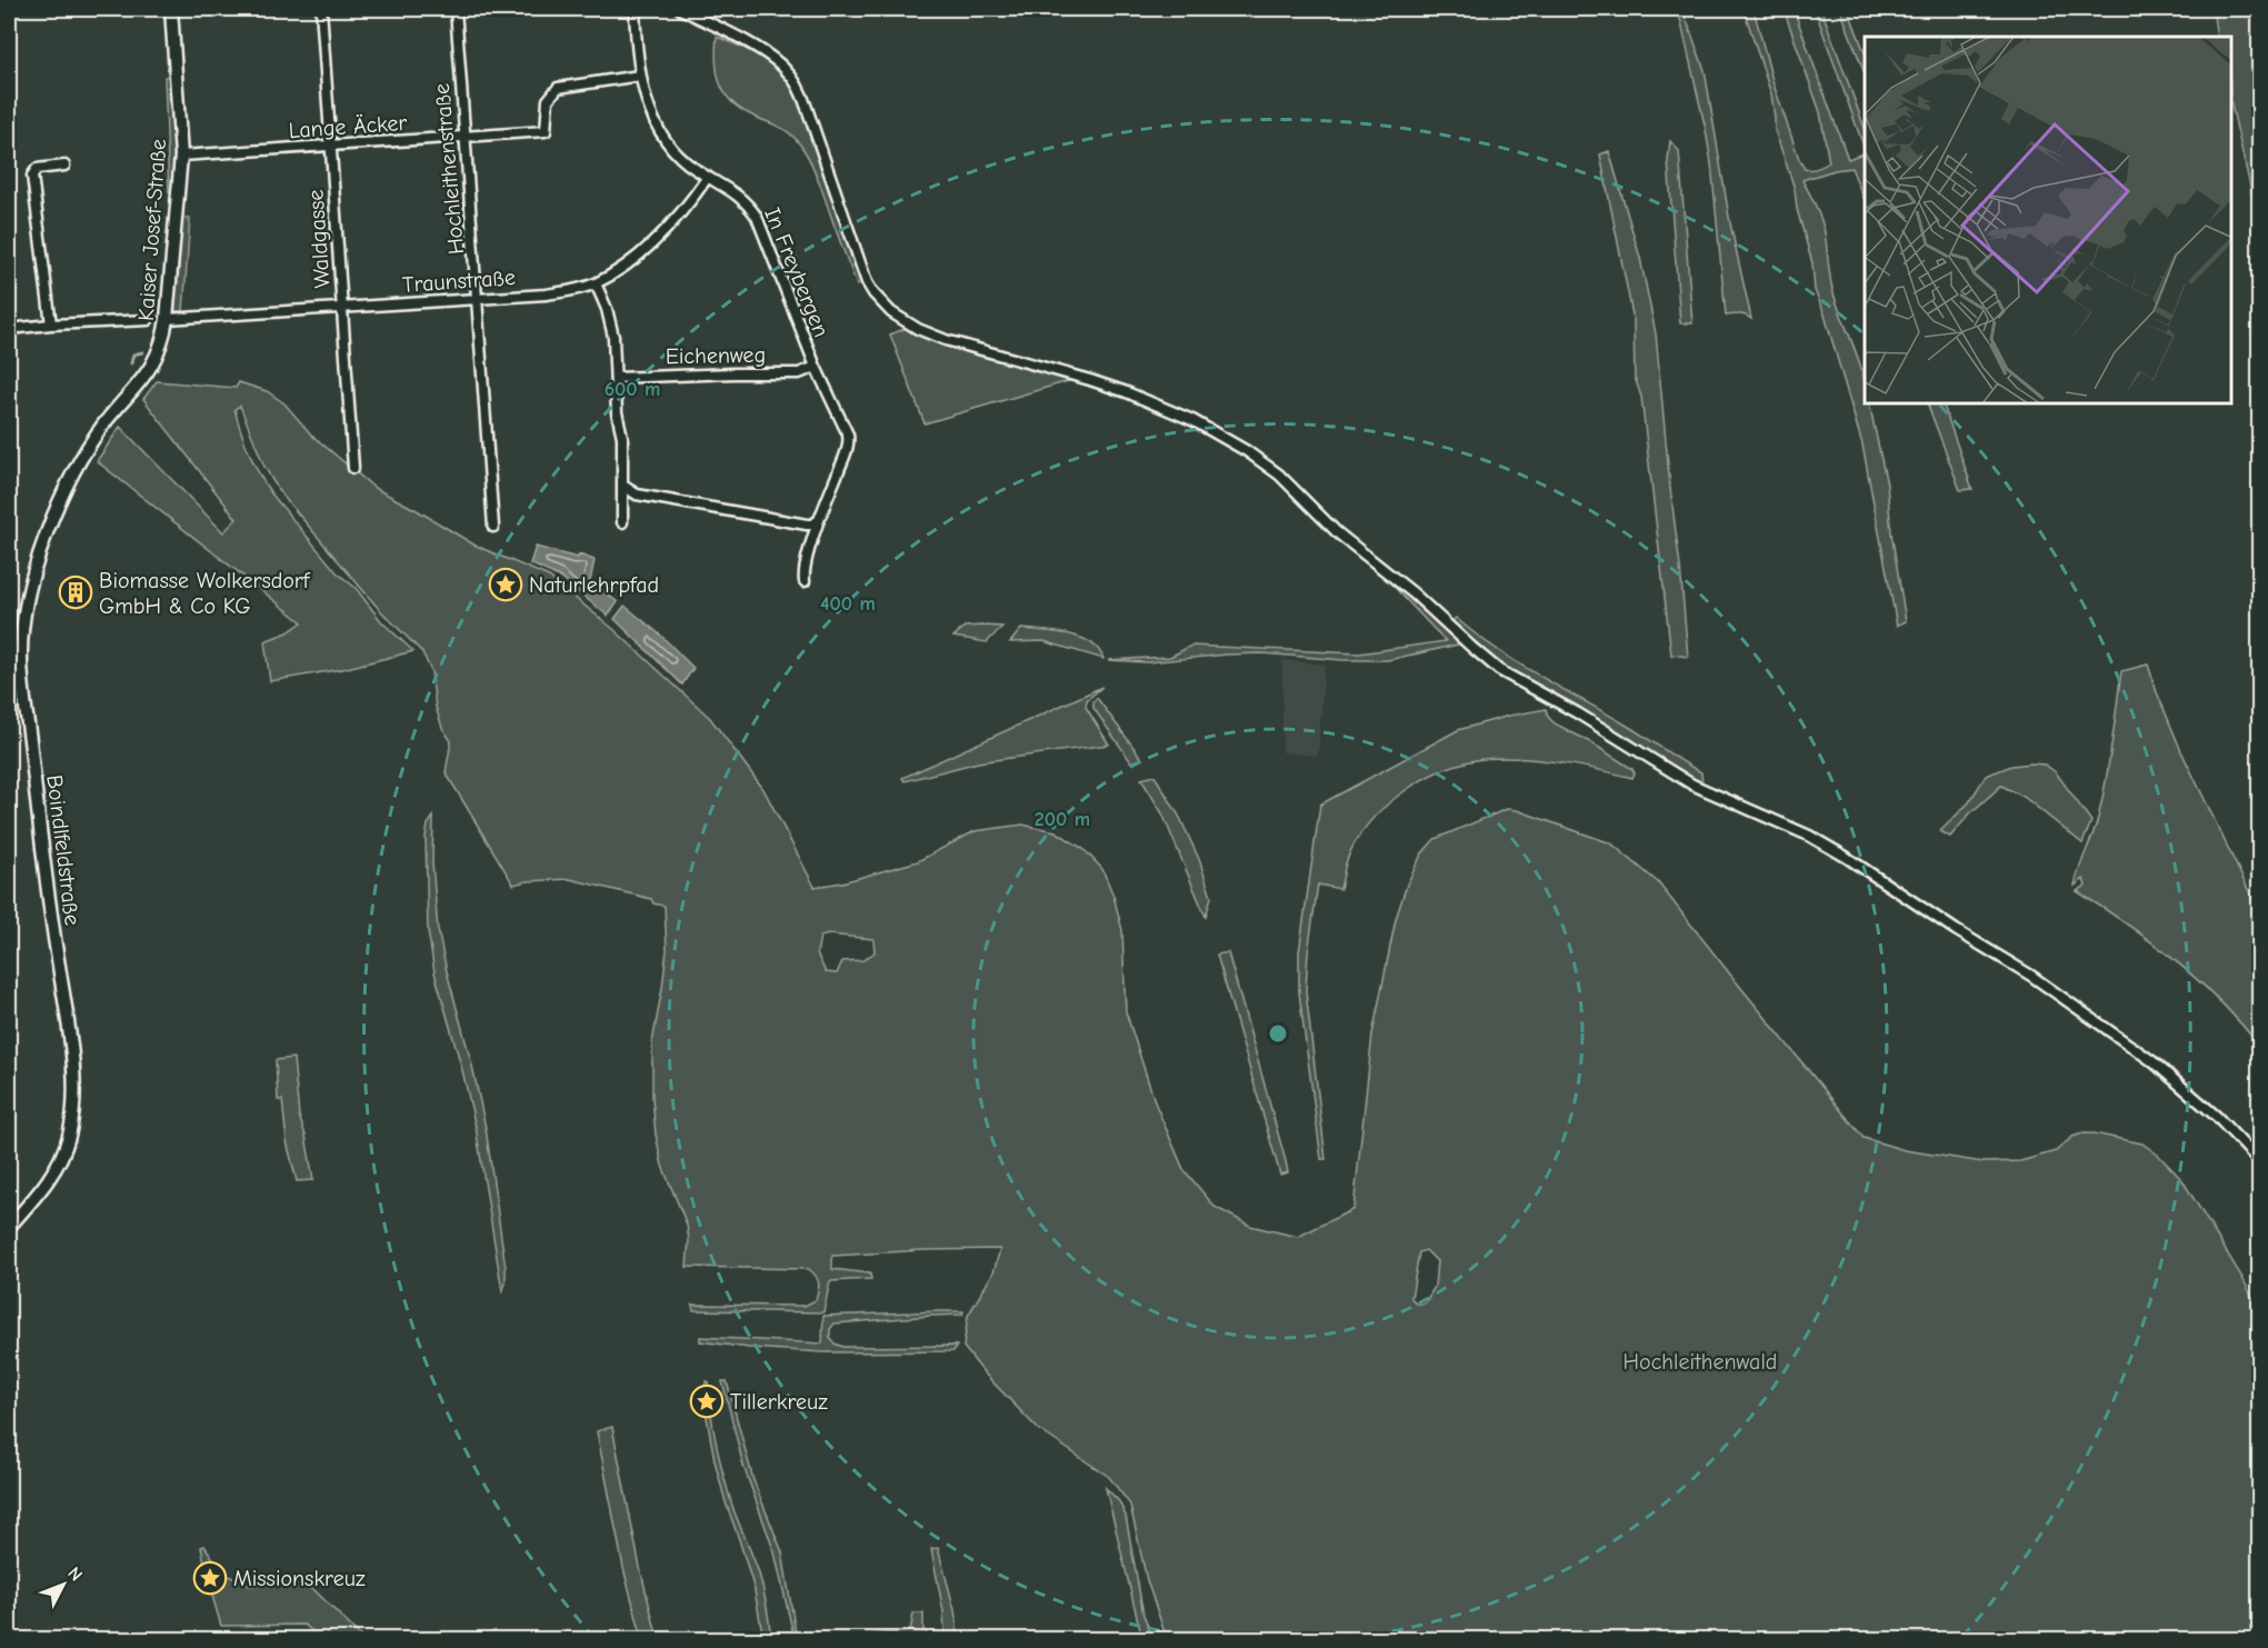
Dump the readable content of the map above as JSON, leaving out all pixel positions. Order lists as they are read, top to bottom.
{
  "streets": {
    "street": [
      "Lange Äcker",
      "Hochleithenstraße",
      "Kaiser Josef-Straße",
      "Waldgasse",
      "In Freybergen",
      "Traunstraße",
      "Eichenweg",
      "Boindlfeldstraße"
    ]
  },
  "crossings": [
    ["Lange Äcker", "Hochleithenstraße"],
    ["Lange Äcker", "Kaiser Josef-Straße"],
    ["Lange Äcker", "Waldgasse"],
    ["Lange Äcker", "In Freybergen"],
    ["Hochleithenstraße", "Traunstraße"],
    ["Kaiser Josef-Straße", "Traunstraße"],
    ["Kaiser Josef-Straße", "Boindlfeldstraße"],
    ["Waldgasse", "Traunstraße"],
    ["In Freybergen", "Traunstraße"],
    ["In Freybergen", "Eichenweg"]
  ],
  "parks": ["Hochleithenwald"],
  "places": {
    "place": ["Naturlehrpfad", "Tillerkreuz", "Missionskreuz"],
    "building": ["Biomasse Wolkersdorf GmbH & Co KG"]
  },
  "north": "top right",
  "rings": ["600 m", "400 m", "200 m"]
}
